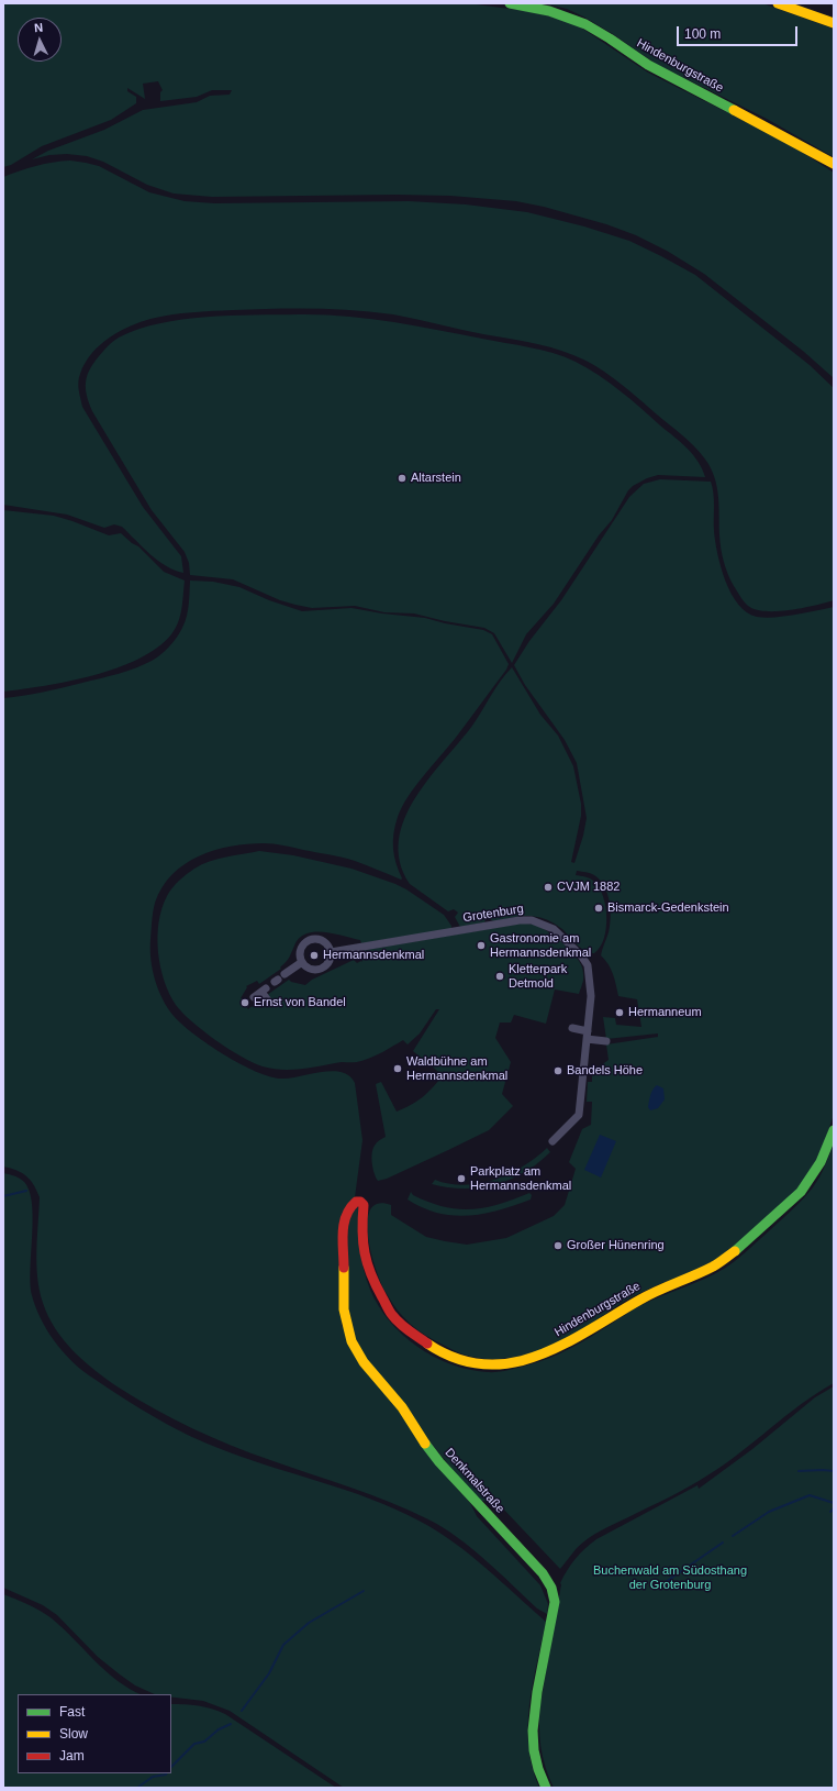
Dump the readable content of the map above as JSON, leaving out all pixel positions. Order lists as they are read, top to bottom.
{
  "streets": {
    "main road": ["Hindenburgstraße", "Denkmalstraße"],
    "street": ["Grotenburg"]
  },
  "crossings": [
    ["Hindenburgstraße", "Denkmalstraße"]
  ],
  "parks": ["Buchenwald am Südosthang der Grotenburg"],
  "places": [
    "Altarstein",
    "CVJM 1882",
    "Bismarck-Gedenkstein",
    "Gastronomie am Hermannsdenkmal",
    "Hermannsdenkmal",
    "Kletterpark Detmold",
    "Ernst von Bandel",
    "Hermanneum",
    "Waldbühne am Hermannsdenkmal",
    "Bandels Höhe",
    "Parkplatz am Hermannsdenkmal",
    "Großer Hünenring"
  ],
  "legend": ["Fast", "Slow", "Jam"],
  "scale_bar": "100 m",
  "north": "top"
}
